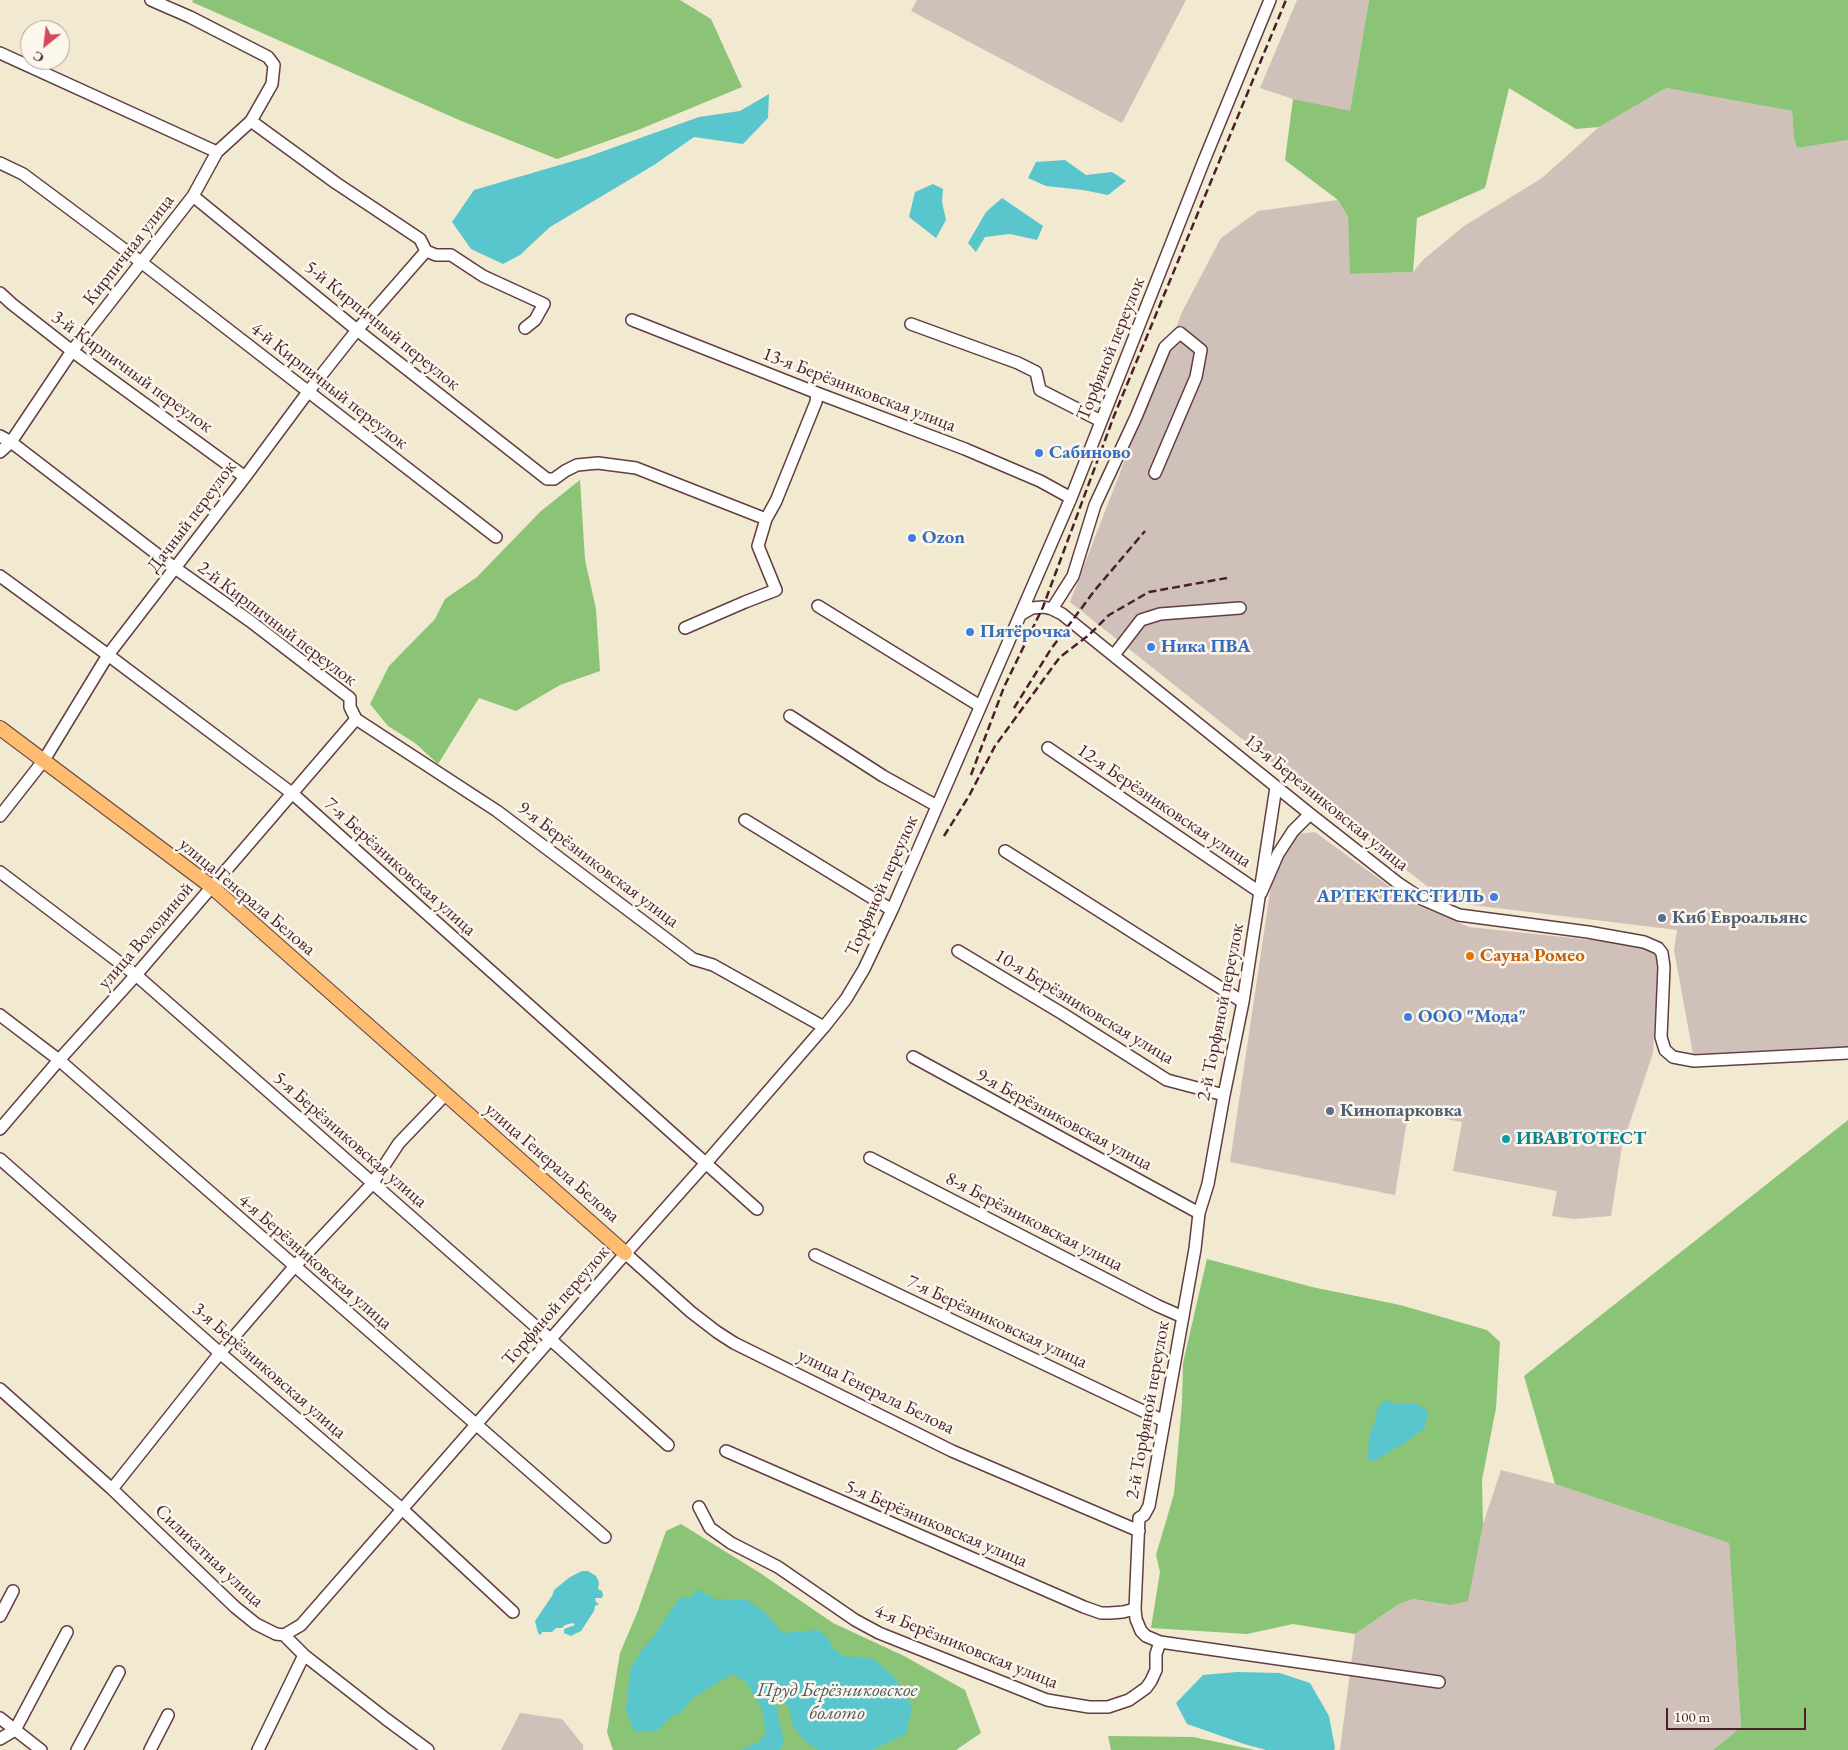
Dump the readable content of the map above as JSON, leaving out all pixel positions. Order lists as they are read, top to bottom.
{
  "streets": {
    "main road": ["улица Генерала Белова"],
    "street": [
      "Кирпичная улица",
      "5-й Кирпичный переулок",
      "Торфяной переулок",
      "3-й Кирпичный переулок",
      "4-й Кирпичный переулок",
      "13-я Берёзниковская улица",
      "Дачный переулок",
      "2-й Кирпичный переулок",
      "13-я Березниковская улица",
      "12-я Берёзниковская улица",
      "9-я Берёзниковская улица",
      "7-я Берёзниковская улица",
      "улица Володиной",
      "10-я Берёзниковская улица",
      "2-й Торфяной переулок",
      "5-я Берёзниковская улица",
      "8-я Берёзниковская улица",
      "4-я Берёзниковская улица",
      "3-я Берёзниковская улица",
      "Силикатная улица"
    ]
  },
  "crossings": [
    ["Кирпичная улица", "5-й Кирпичный переулок"],
    ["Кирпичная улица", "3-й Кирпичный переулок"],
    ["Кирпичная улица", "4-й Кирпичный переулок"],
    ["Кирпичная улица", "2-й Кирпичный переулок"],
    ["5-й Кирпичный переулок", "Дачный переулок"],
    ["Торфяной переулок", "13-я Берёзниковская улица"],
    ["Торфяной переулок", "9-я Берёзниковская улица"],
    ["Торфяной переулок", "7-я Берёзниковская улица"],
    ["Торфяной переулок", "улица Генерала Белова"],
    ["Торфяной переулок", "5-я Берёзниковская улица"],
    ["Торфяной переулок", "4-я Берёзниковская улица"],
    ["Торфяной переулок", "3-я Берёзниковская улица"],
    ["Торфяной переулок", "Силикатная улица"],
    ["3-й Кирпичный переулок", "Дачный переулок"],
    ["4-й Кирпичный переулок", "Дачный переулок"],
    ["Дачный переулок", "2-й Кирпичный переулок"],
    ["Дачный переулок", "7-я Берёзниковская улица"],
    ["Дачный переулок", "улица Генерала Белова"],
    ["2-й Кирпичный переулок", "9-я Берёзниковская улица"],
    ["2-й Кирпичный переулок", "улица Володиной"],
    ["13-я Березниковская улица", "2-й Торфяной переулок"],
    ["12-я Берёзниковская улица", "2-й Торфяной переулок"],
    ["9-я Берёзниковская улица", "улица Володиной"],
    ["9-я Берёзниковская улица", "2-й Торфяной переулок"],
    ["7-я Берёзниковская улица", "улица Володиной"],
    ["7-я Берёзниковская улица", "2-й Торфяной переулок"],
    ["улица Генерала Белова", "улица Володиной"],
    ["улица Генерала Белова", "2-й Торфяной переулок"],
    ["улица Володиной", "5-я Берёзниковская улица"],
    ["улица Володиной", "4-я Берёзниковская улица"],
    ["10-я Берёзниковская улица", "2-й Торфяной переулок"],
    ["2-й Торфяной переулок", "5-я Берёзниковская улица"],
    ["2-й Торфяной переулок", "8-я Берёзниковская улица"],
    ["2-й Торфяной переулок", "4-я Берёзниковская улица"]
  ],
  "water": ["Пруд Берёзниковское болото"],
  "places": [
    "Сабиново",
    "Ozon",
    "Пятёрочка",
    "Ника ПВА",
    "АРТЕКТЕКСТИЛЬ",
    "Киб Евроальянс",
    "Сауна Ромео",
    "ООО \"Мода\"",
    "Кинопарковка",
    "ИВАВТОТЕСТ"
  ],
  "scale_bar": "100 m",
  "north": "bottom left"
}
